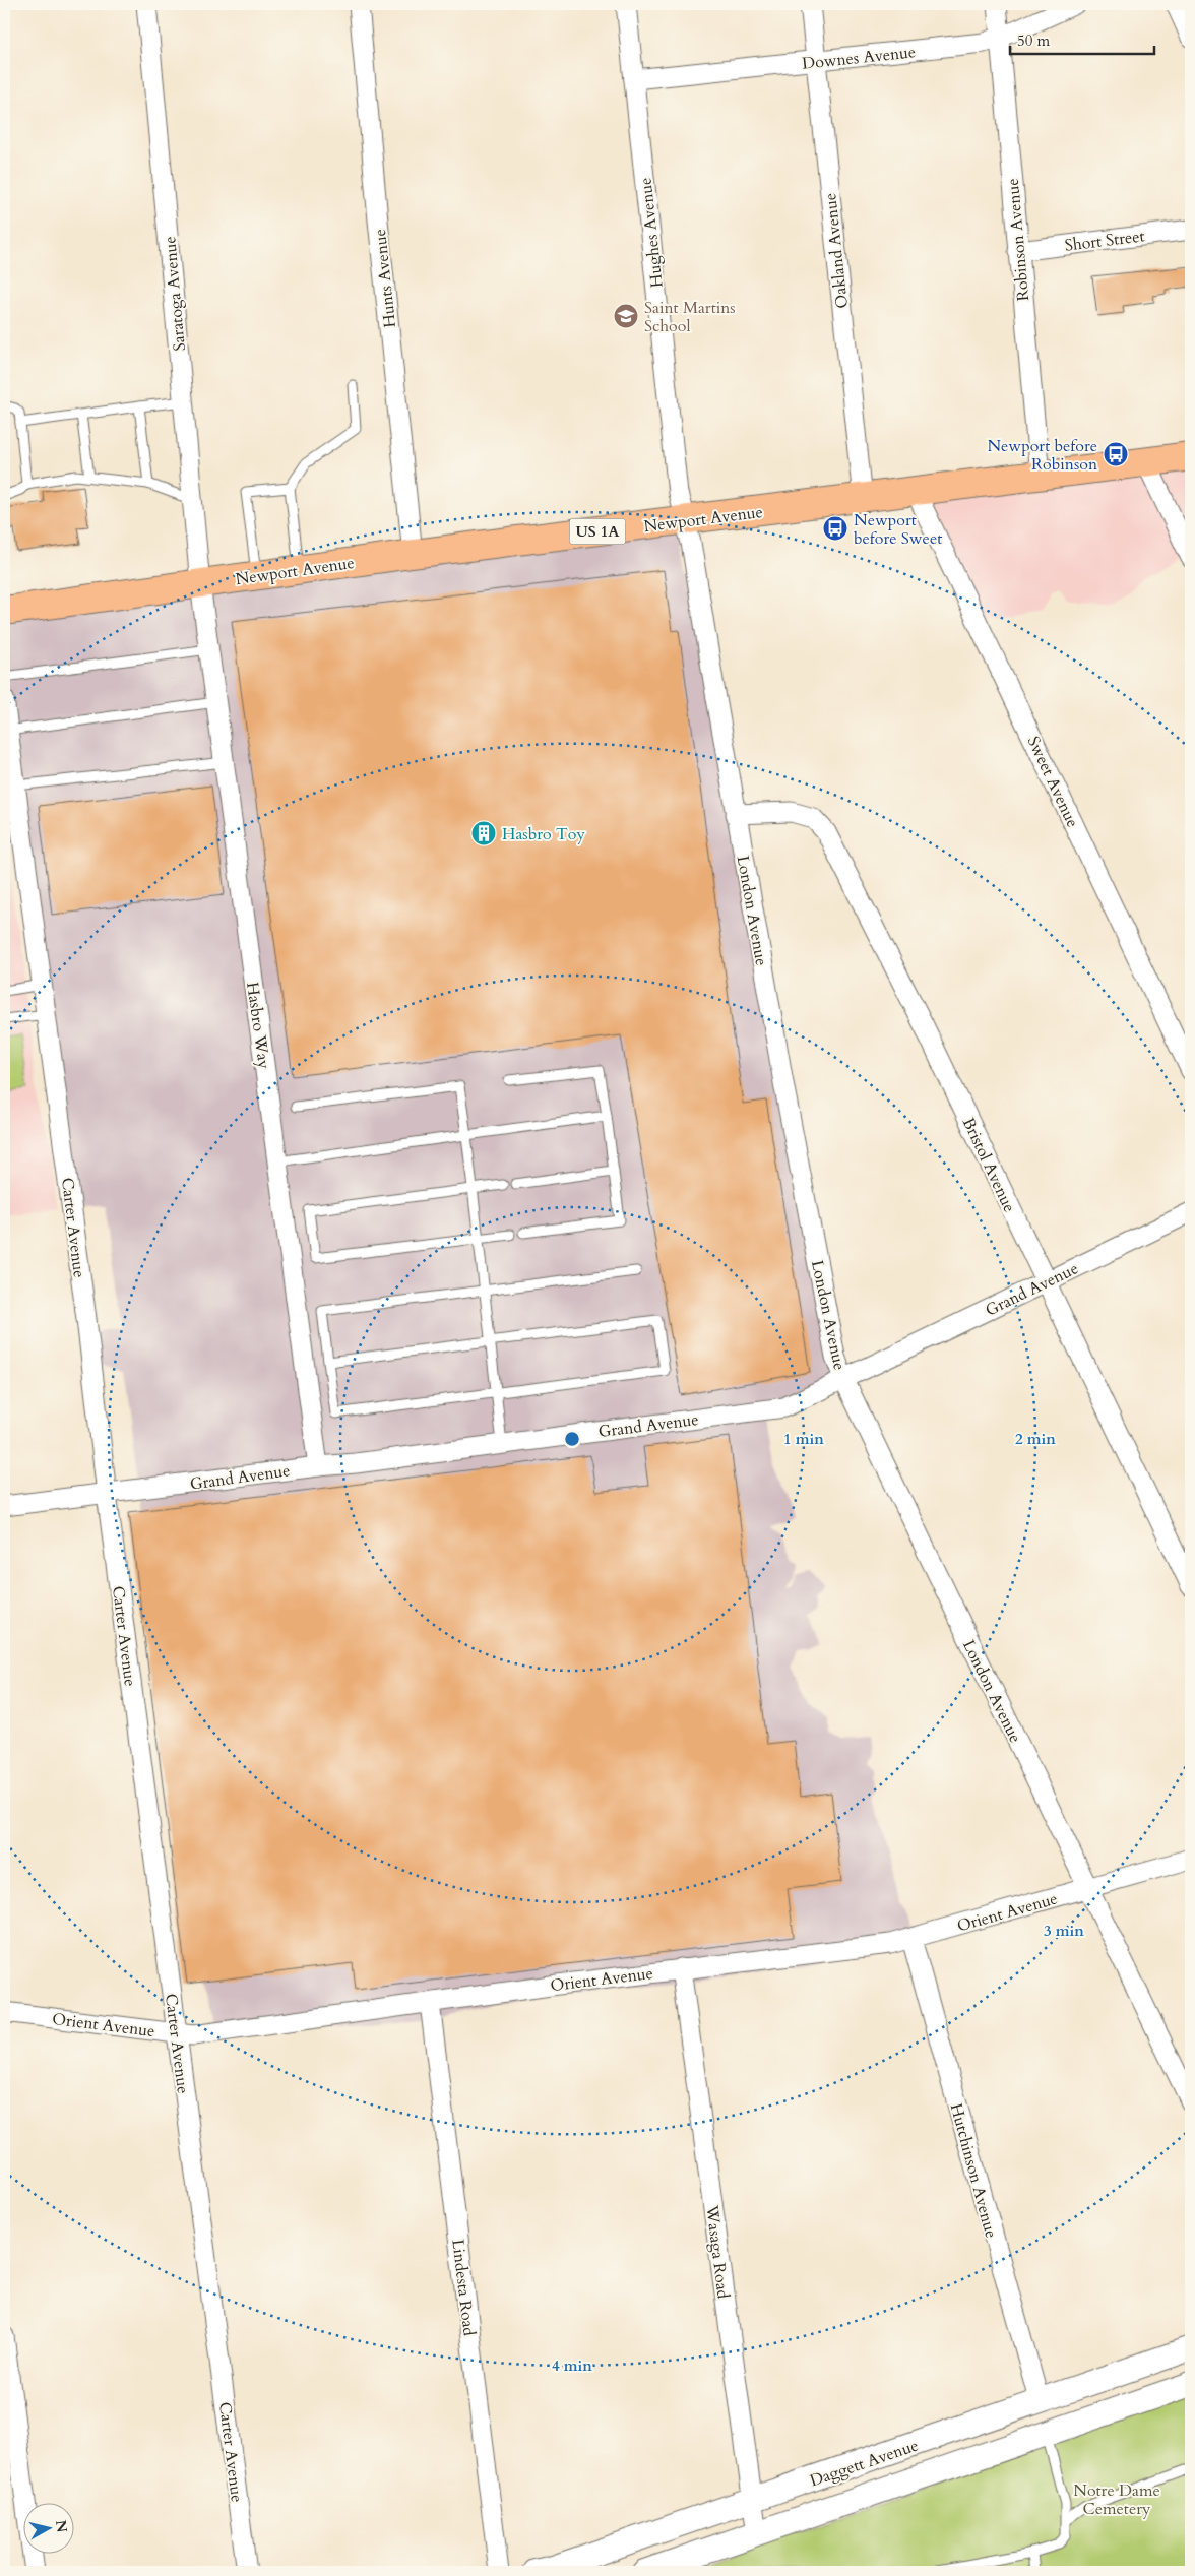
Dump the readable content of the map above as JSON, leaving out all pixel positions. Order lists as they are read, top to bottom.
{
  "streets": {
    "main road": ["Newport Avenue", "US 1A"],
    "street": [
      "Downes Avenue",
      "Hughes Avenue",
      "Robinson Avenue",
      "Short Street",
      "Oakland Avenue",
      "Hunts Avenue",
      "Saratoga Avenue",
      "Sweet Avenue",
      "London Avenue",
      "Hasbro Way",
      "Bristol Avenue",
      "Carter Avenue",
      "Grand Avenue",
      "Orient Avenue",
      "Hutchinson Avenue",
      "Wasaga Road",
      "Lindesta Road",
      "Daggett Avenue"
    ]
  },
  "crossings": [
    ["Downes Avenue", "Hughes Avenue"],
    ["Downes Avenue", "Robinson Avenue"],
    ["Downes Avenue", "Oakland Avenue"],
    ["Hughes Avenue", "Newport Avenue"],
    ["Hughes Avenue", "London Avenue"],
    ["Robinson Avenue", "Short Street"],
    ["Robinson Avenue", "Newport Avenue"],
    ["Oakland Avenue", "Newport Avenue"],
    ["Hunts Avenue", "Newport Avenue"],
    ["Saratoga Avenue", "Newport Avenue"],
    ["Saratoga Avenue", "Hasbro Way"],
    ["Newport Avenue", "Sweet Avenue"],
    ["Newport Avenue", "London Avenue"],
    ["Newport Avenue", "Hasbro Way"],
    ["London Avenue", "Bristol Avenue"],
    ["London Avenue", "Grand Avenue"],
    ["London Avenue", "Orient Avenue"],
    ["Hasbro Way", "Grand Avenue"],
    ["Bristol Avenue", "Grand Avenue"],
    ["Carter Avenue", "Grand Avenue"],
    ["Carter Avenue", "Orient Avenue"],
    ["Orient Avenue", "Hutchinson Avenue"],
    ["Orient Avenue", "Wasaga Road"],
    ["Orient Avenue", "Lindesta Road"],
    ["Hutchinson Avenue", "Daggett Avenue"],
    ["Wasaga Road", "Daggett Avenue"]
  ],
  "parks": ["Notre Dame Cemetery"],
  "places": {
    "school or university": ["Saint Martins School"],
    "bus stop": ["Newport before Robinson", "Newport before Sweet"],
    "building": ["Hasbro Toy"]
  },
  "scale_bar": "50 m",
  "north": "right",
  "rings": [
    "1 min",
    "2 min",
    "3 min",
    "4 min"
  ]
}
